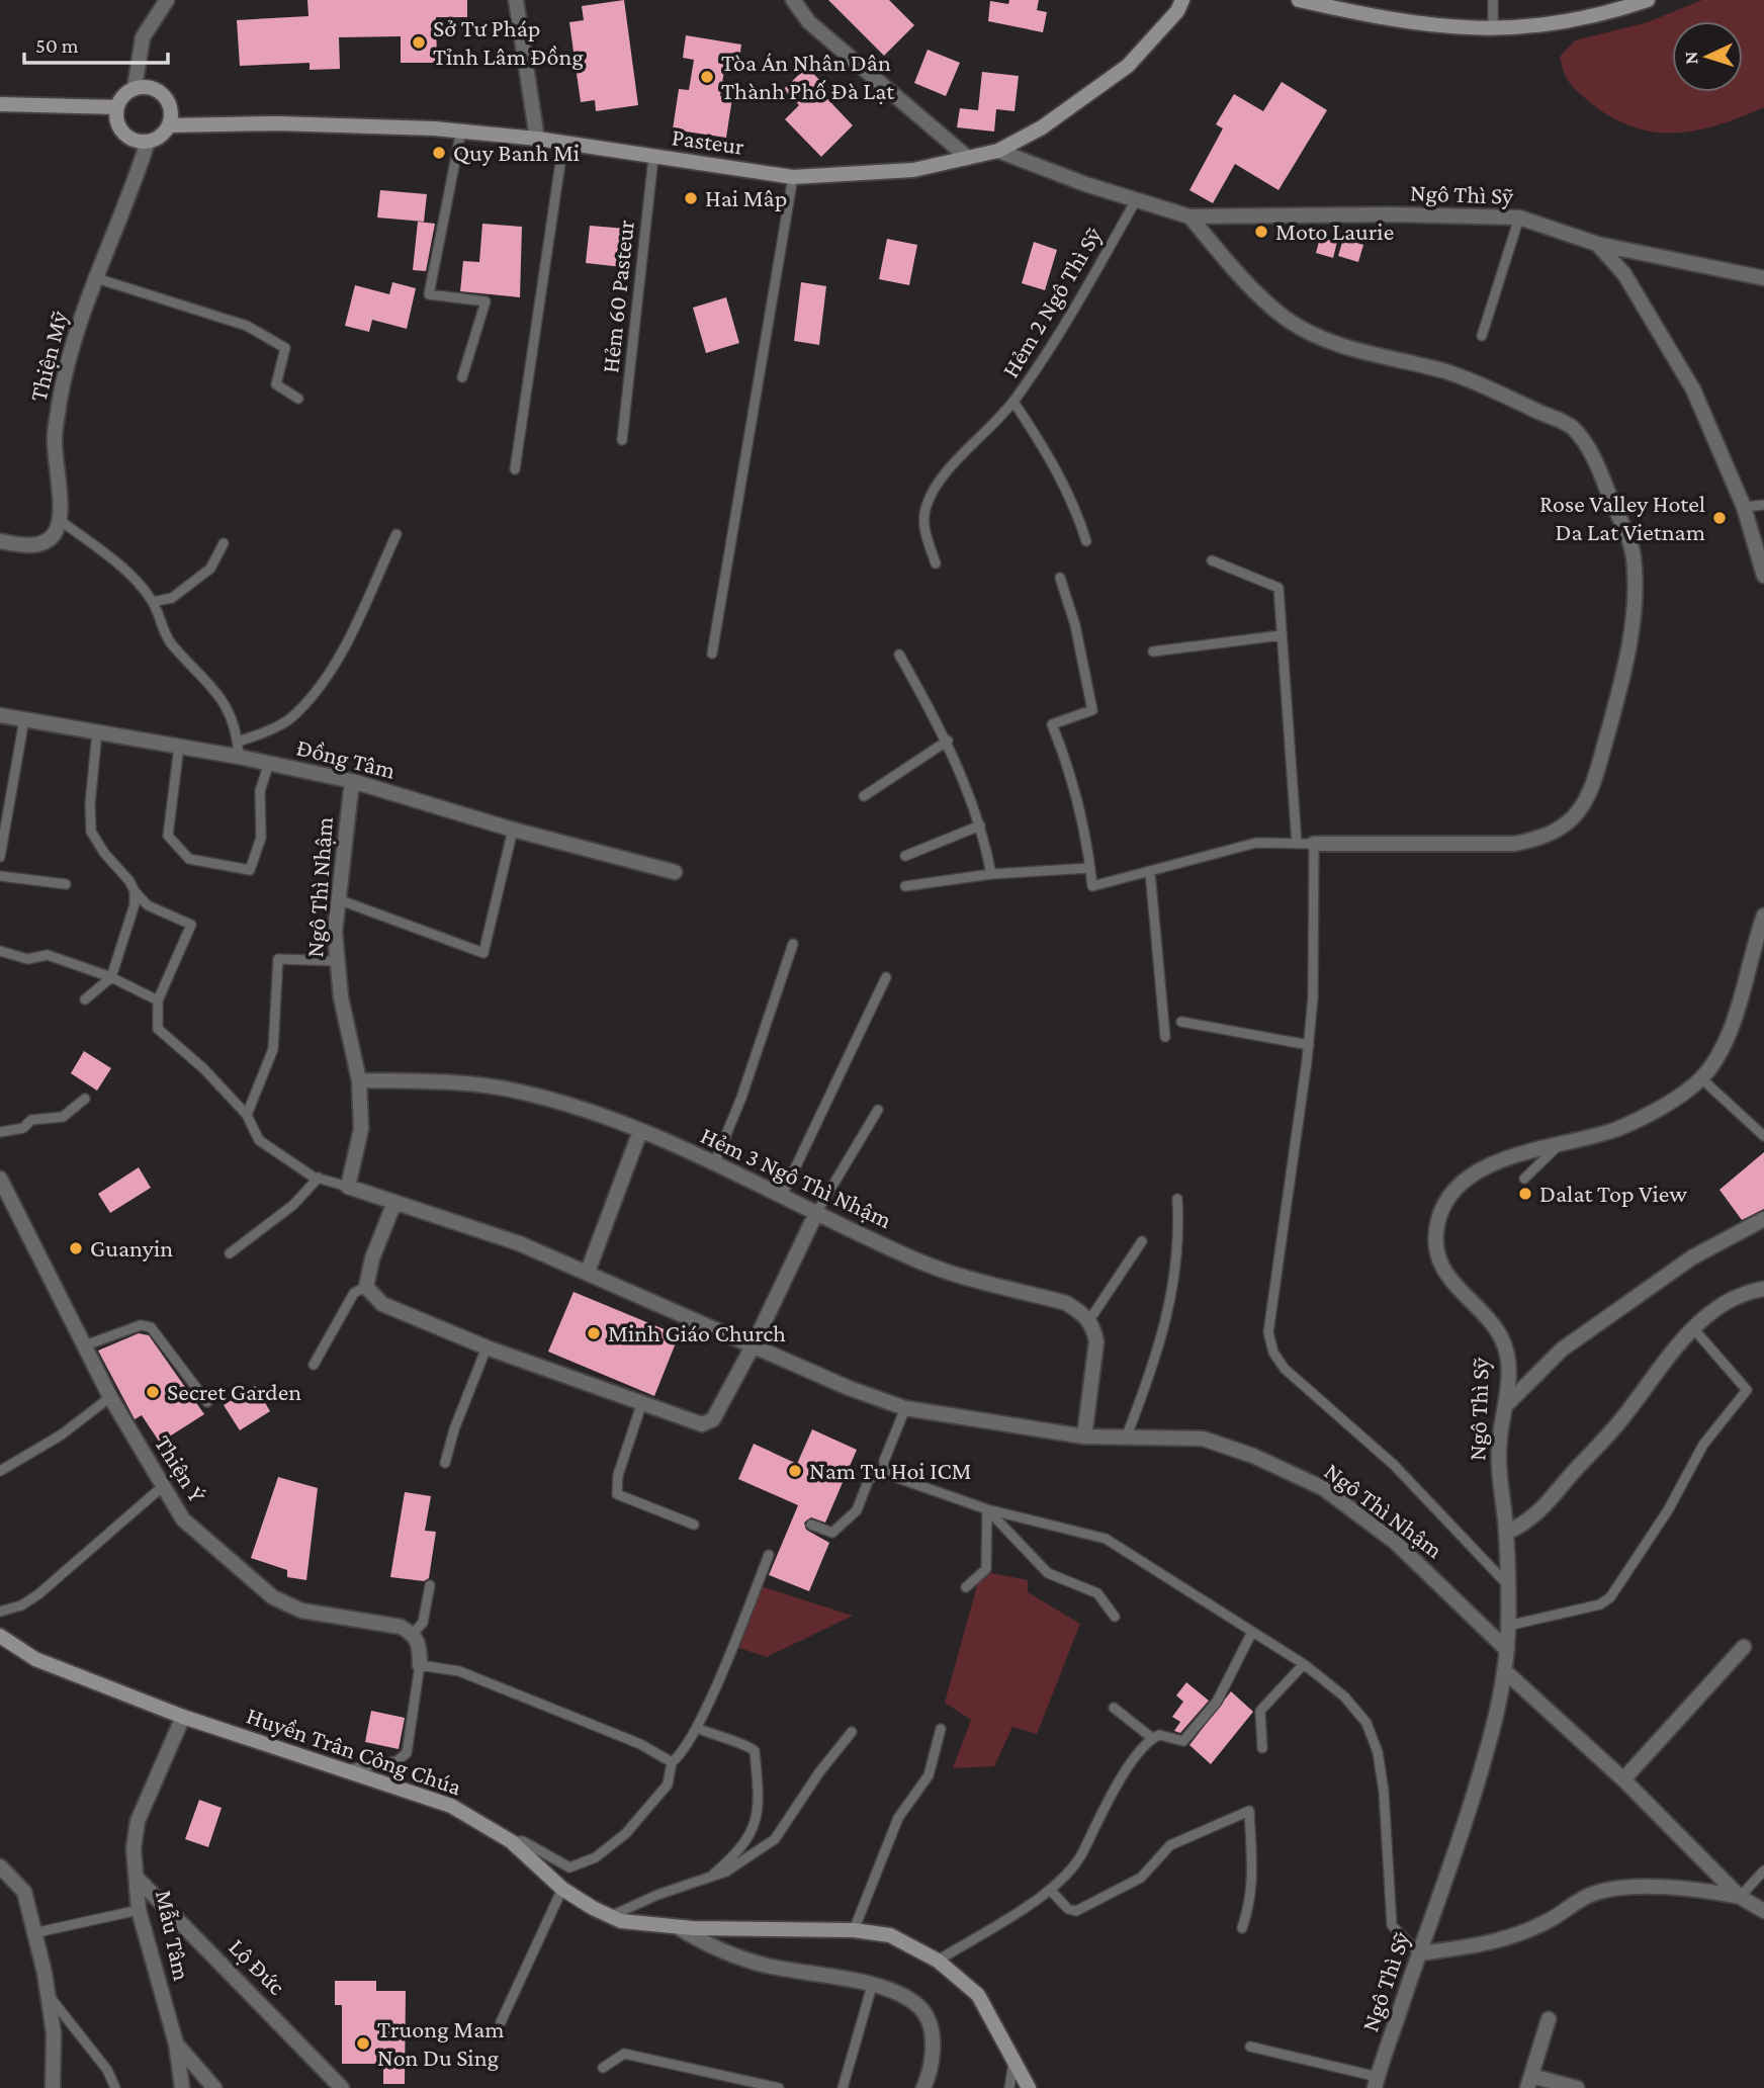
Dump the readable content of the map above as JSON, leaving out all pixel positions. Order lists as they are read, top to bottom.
{
  "streets": {
    "street": [
      "Pasteur",
      "Ngô Thì Sỹ",
      "Thiện Mỹ",
      "Đồng Tâm",
      "Ngô Thì Nhậm",
      "Hẻm 3 Ngô Thì Nhậm",
      "Thiện Ý",
      "Huyền Trân Công Chúa",
      "Mẫu Tâm",
      "Lộ Đức"
    ],
    "lane": ["Hẻm 60 Pasteur", "Hẻm 2 Ngô Thì Sỹ"]
  },
  "crossings": [
    ["Pasteur", "Ngô Thì Sỹ"],
    ["Pasteur", "Hẻm 60 Pasteur"],
    ["Pasteur", "Thiện Mỹ"],
    ["Ngô Thì Sỹ", "Hẻm 2 Ngô Thì Sỹ"],
    ["Ngô Thì Sỹ", "Ngô Thì Nhậm"],
    ["Đồng Tâm", "Ngô Thì Nhậm"],
    ["Ngô Thì Nhậm", "Hẻm 3 Ngô Thì Nhậm"],
    ["Huyền Trân Công Chúa", "Mẫu Tâm"],
    ["Mẫu Tâm", "Lộ Đức"]
  ],
  "places": [
    "Sở Tư Pháp Tỉnh Lâm Đồng",
    "Tòa Án Nhân Dân Thành Phố Đà Lạt",
    "Quy Banh Mi",
    "Hai Mâp",
    "Moto Laurie",
    "Rose Valley Hotel Da Lat Vietnam",
    "Dalat Top View",
    "Guanyin",
    "Minh Giáo Church",
    "Secret Garden",
    "Nam Tu Hoi ICM",
    "Truong Mam Non Du Sing"
  ],
  "scale_bar": "50 m",
  "north": "left"
}
